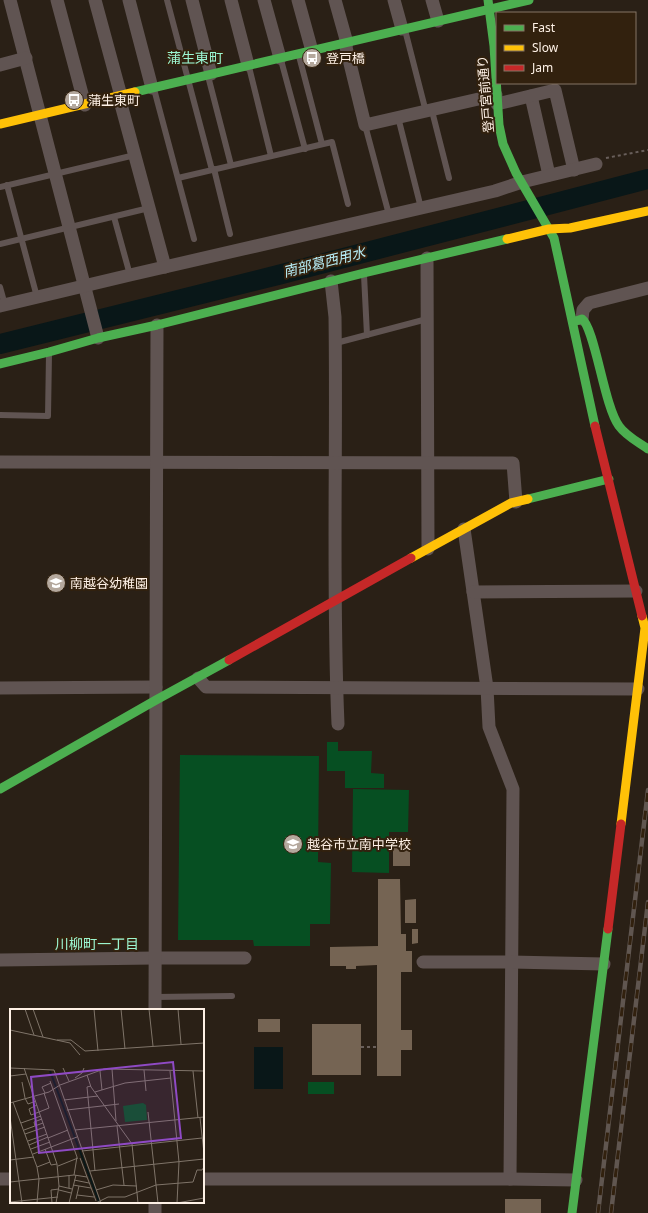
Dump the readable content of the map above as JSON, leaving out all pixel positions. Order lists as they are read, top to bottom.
{
  "streets": {
    "street": ["登戸宮前通り"]
  },
  "districts": ["蒲生東町", "川柳町一丁目"],
  "water": ["南部葛西用水"],
  "places": {
    "bus stop": ["登戸橋", "蒲生東町"],
    "school or university": ["南越谷幼稚園", "越谷市立南中学校"]
  },
  "legend": ["Fast", "Slow", "Jam"]
}
